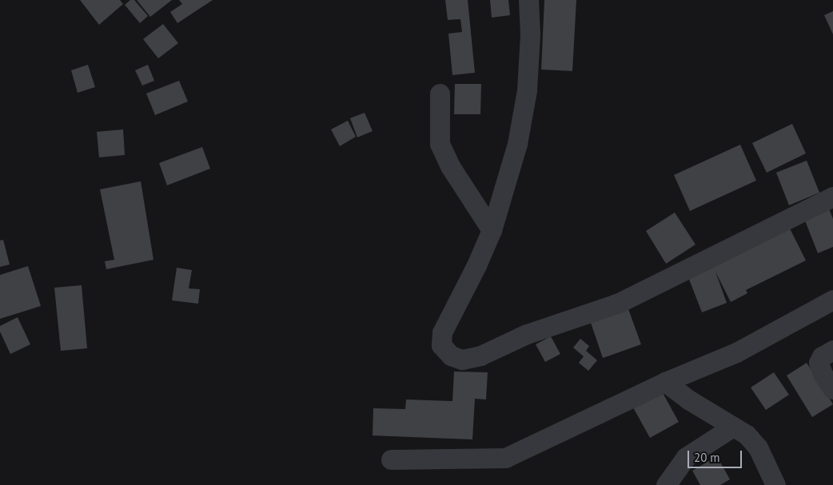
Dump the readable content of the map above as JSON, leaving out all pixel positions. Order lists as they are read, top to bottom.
{
  "scale_bar": "20 m"
}
